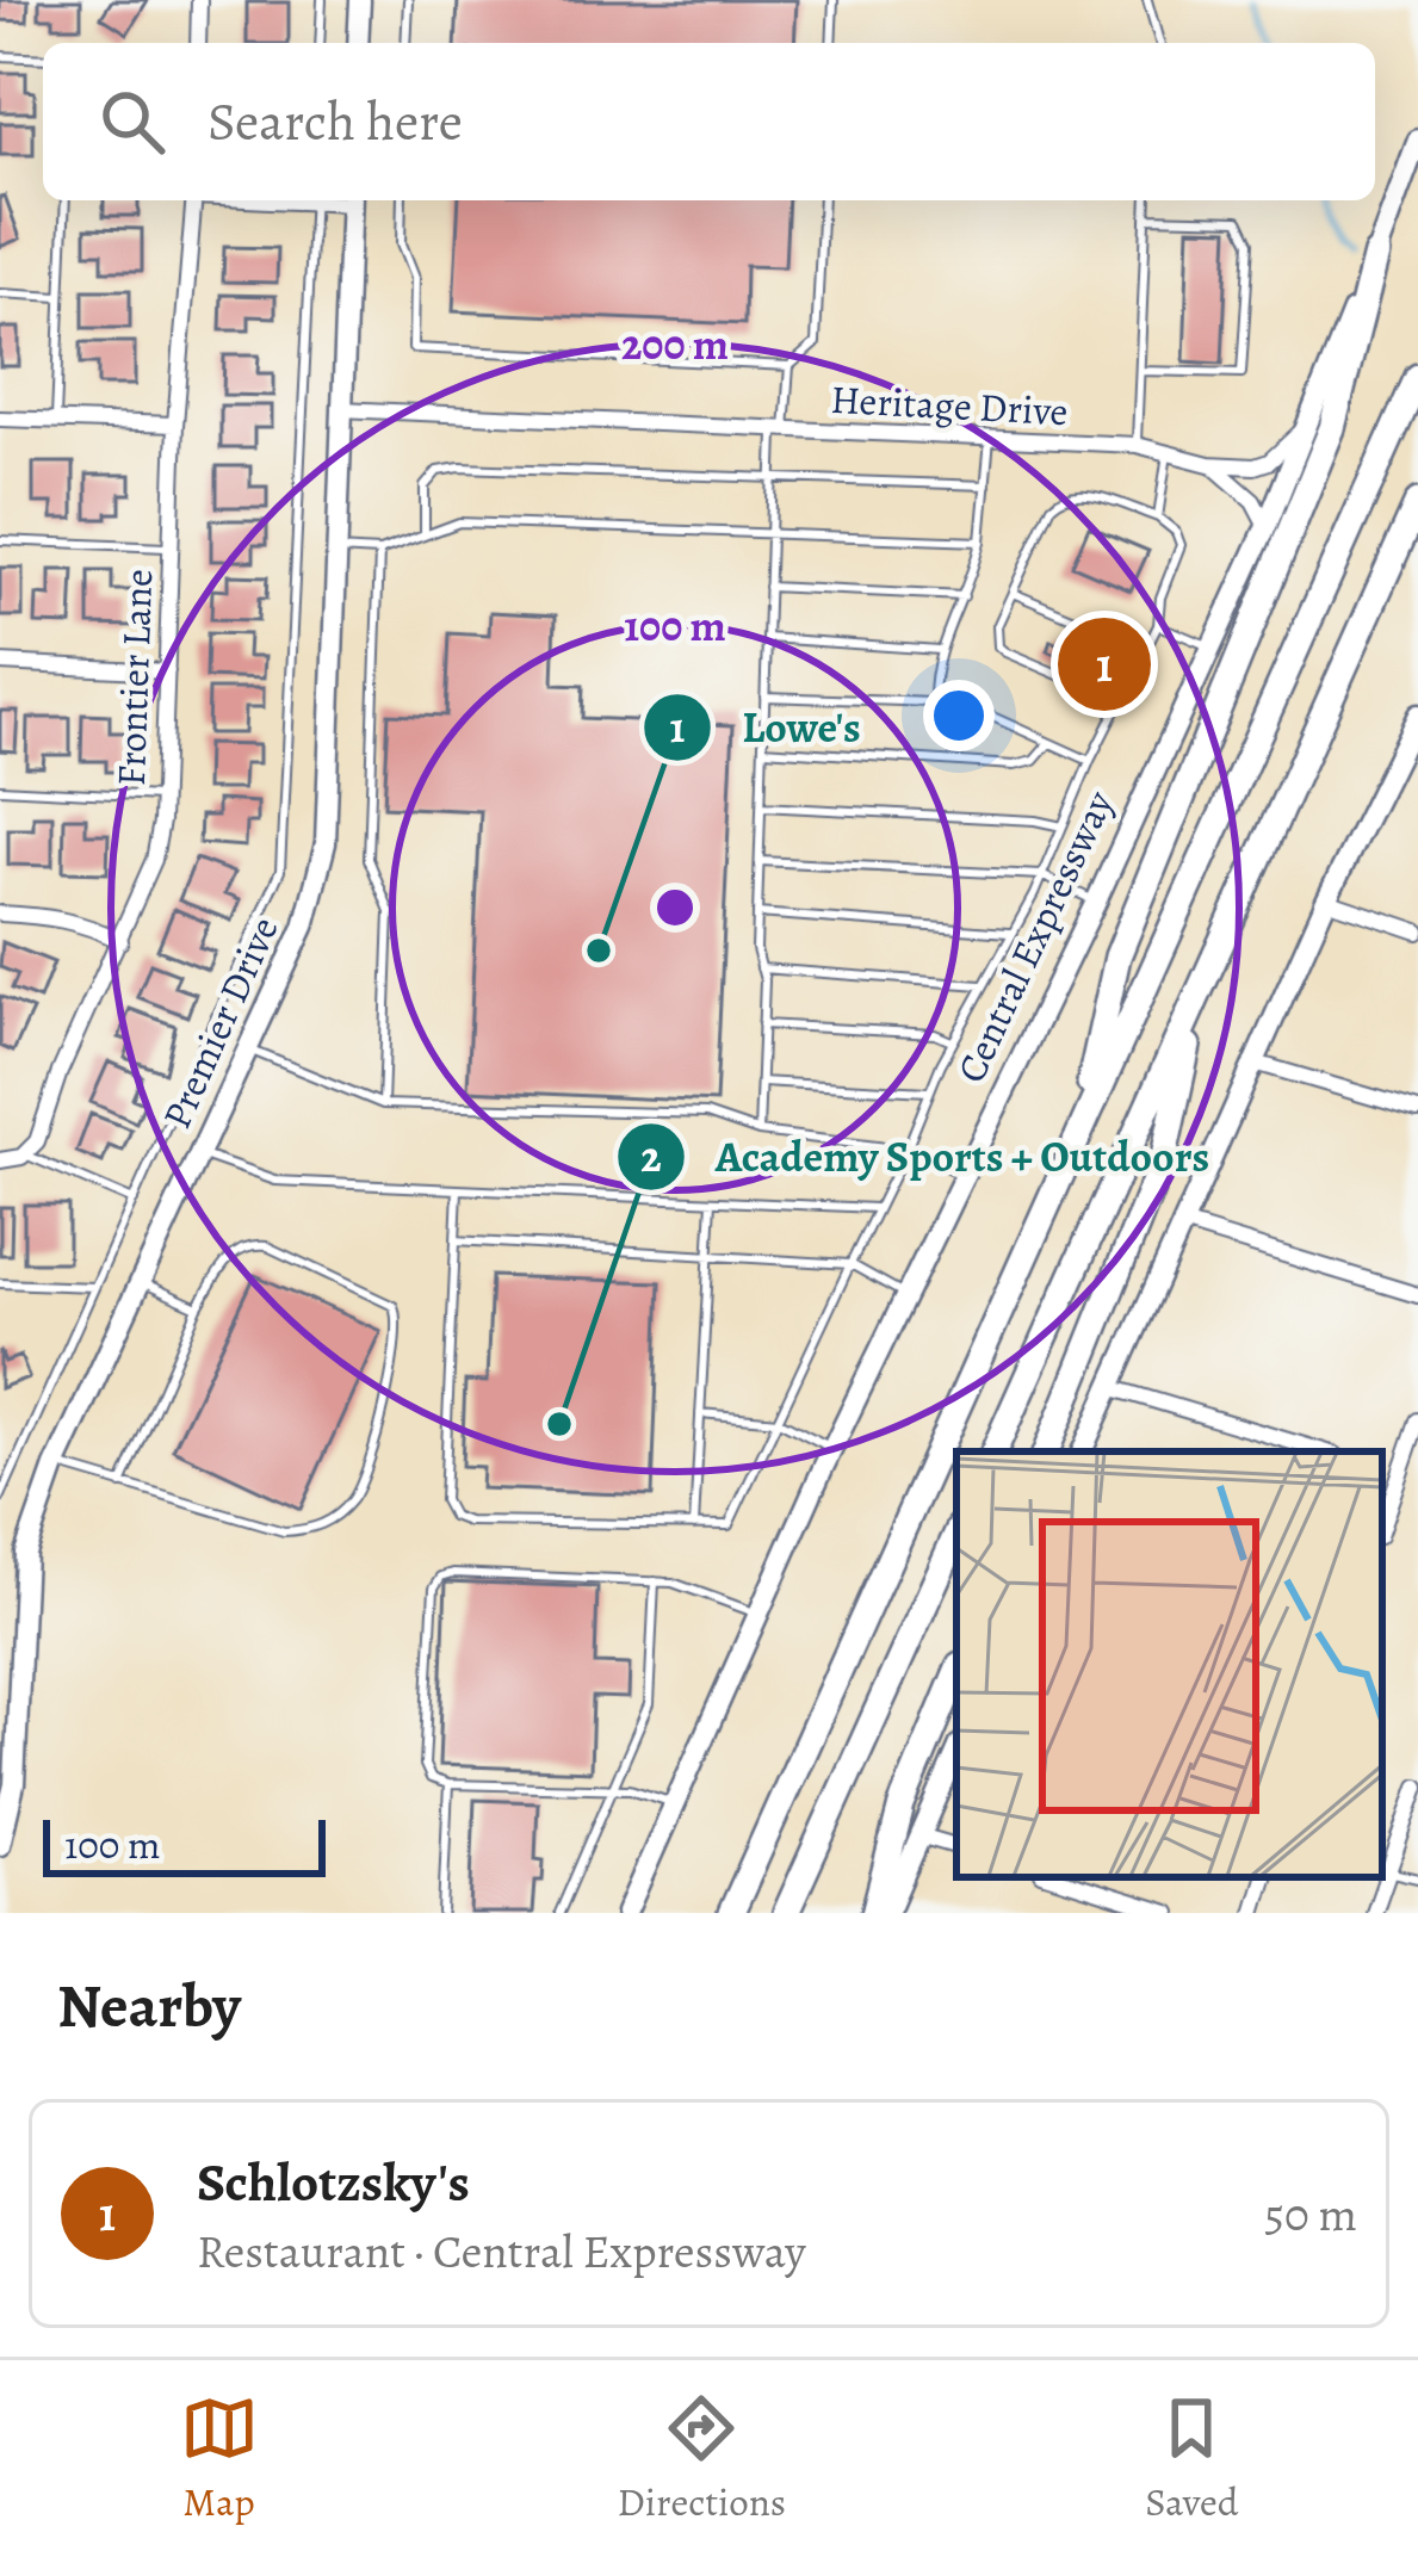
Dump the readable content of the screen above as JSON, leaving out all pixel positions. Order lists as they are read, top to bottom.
{
  "streets": {
    "main road": ["Central Expressway", "Premier Drive"],
    "street": ["Heritage Drive", "Frontier Lane"]
  },
  "crossings": [
    ["Heritage Drive", "Central Expressway"],
    ["Heritage Drive", "Premier Drive"]
  ],
  "places": ["Lowe's", "Academy Sports + Outdoors"],
  "scale_bar": "100 m",
  "page": {
    "search": "Search here",
    "pins": "1",
    "scale": "100 m",
    "heading": "Nearby",
    "list": [
      {
        "mark": "1",
        "name": "Schlotzsky's",
        "note": "Restaurant · Central Expressway",
        "value": "50 m"
      }
    ],
    "nav": ["Map", "Directions", "Saved"]
  },
  "rings": ["200 m", "100 m"]
}
